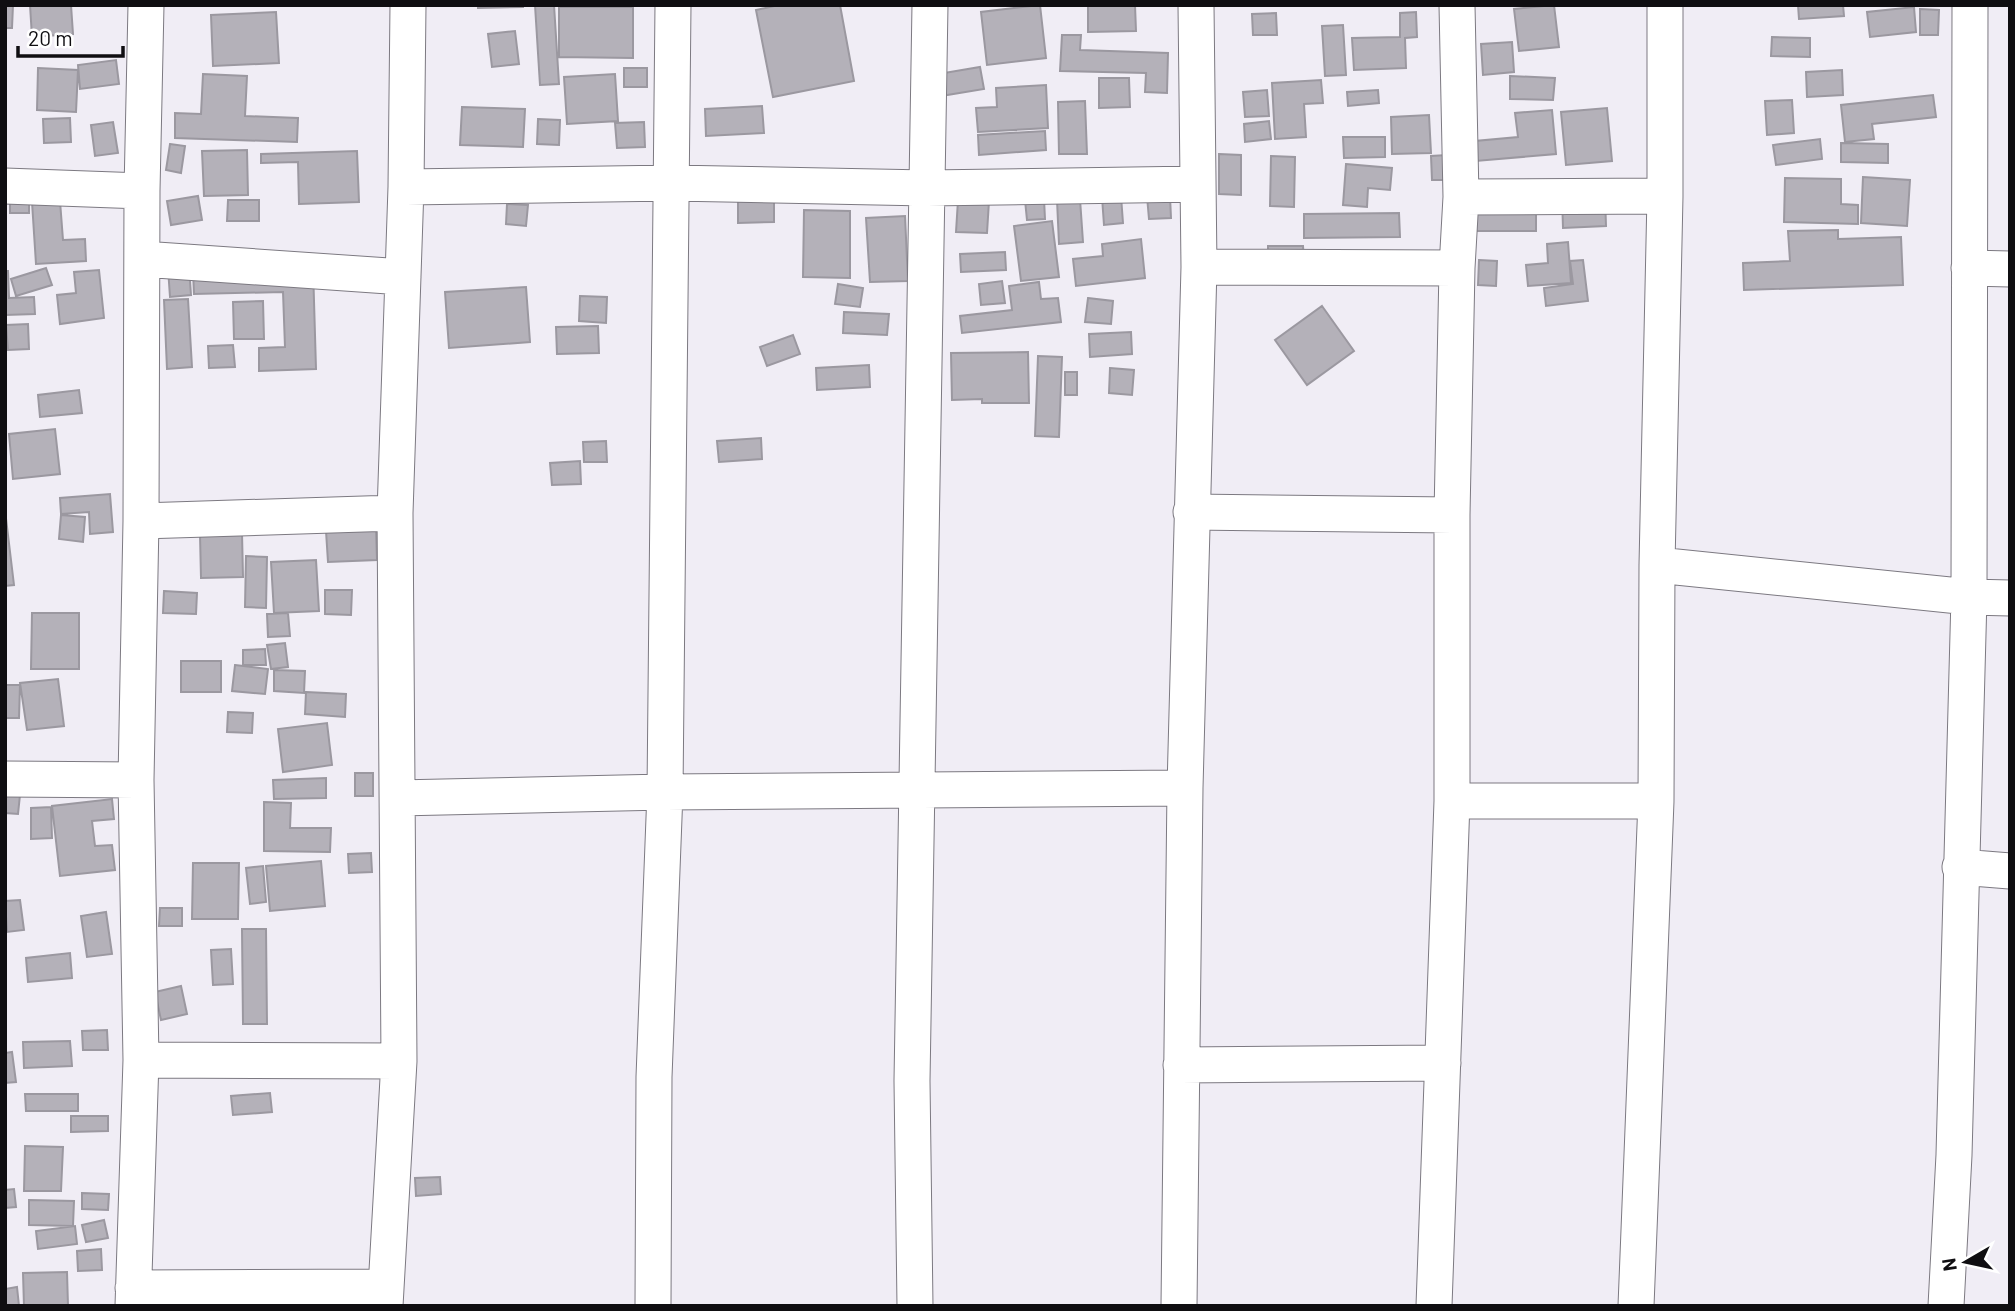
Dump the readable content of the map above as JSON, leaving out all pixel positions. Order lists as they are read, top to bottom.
{
  "scale_bar": "20 m",
  "north": "left"
}
